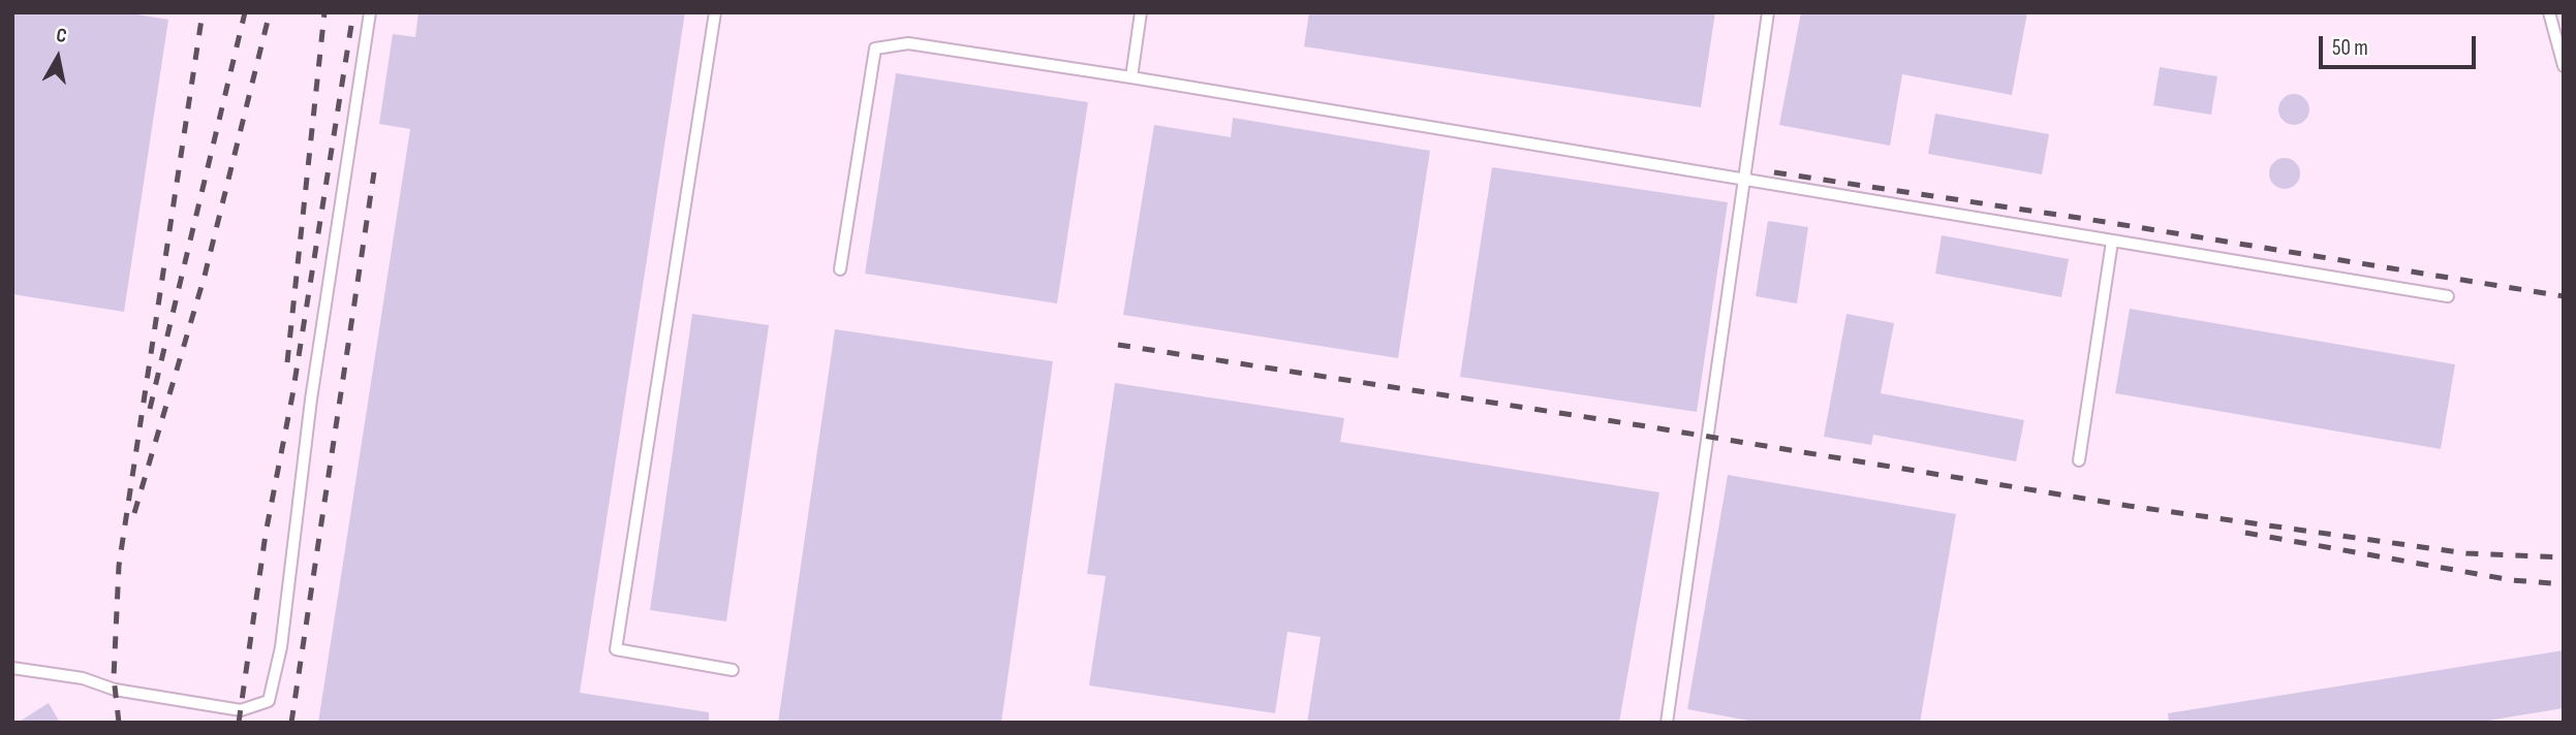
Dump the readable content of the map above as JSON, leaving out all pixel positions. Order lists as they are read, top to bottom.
{
  "scale_bar": "50 m",
  "north": "top"
}
